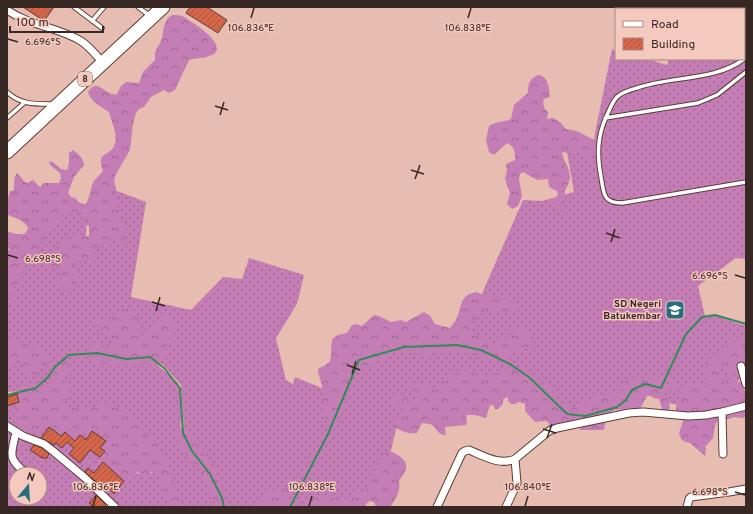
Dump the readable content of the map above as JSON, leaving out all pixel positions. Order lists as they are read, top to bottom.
{
  "streets": {
    "highway": ["8"]
  },
  "places": {
    "school or university": ["SD Negeri Batukembar"]
  },
  "legend": ["Road", "Building"],
  "scale_bar": "100 m",
  "north": "top",
  "coordinates": [
    "106.836°E",
    "106.838°E",
    "6.696°S",
    "6.698°S",
    "106.840°E"
  ]
}
